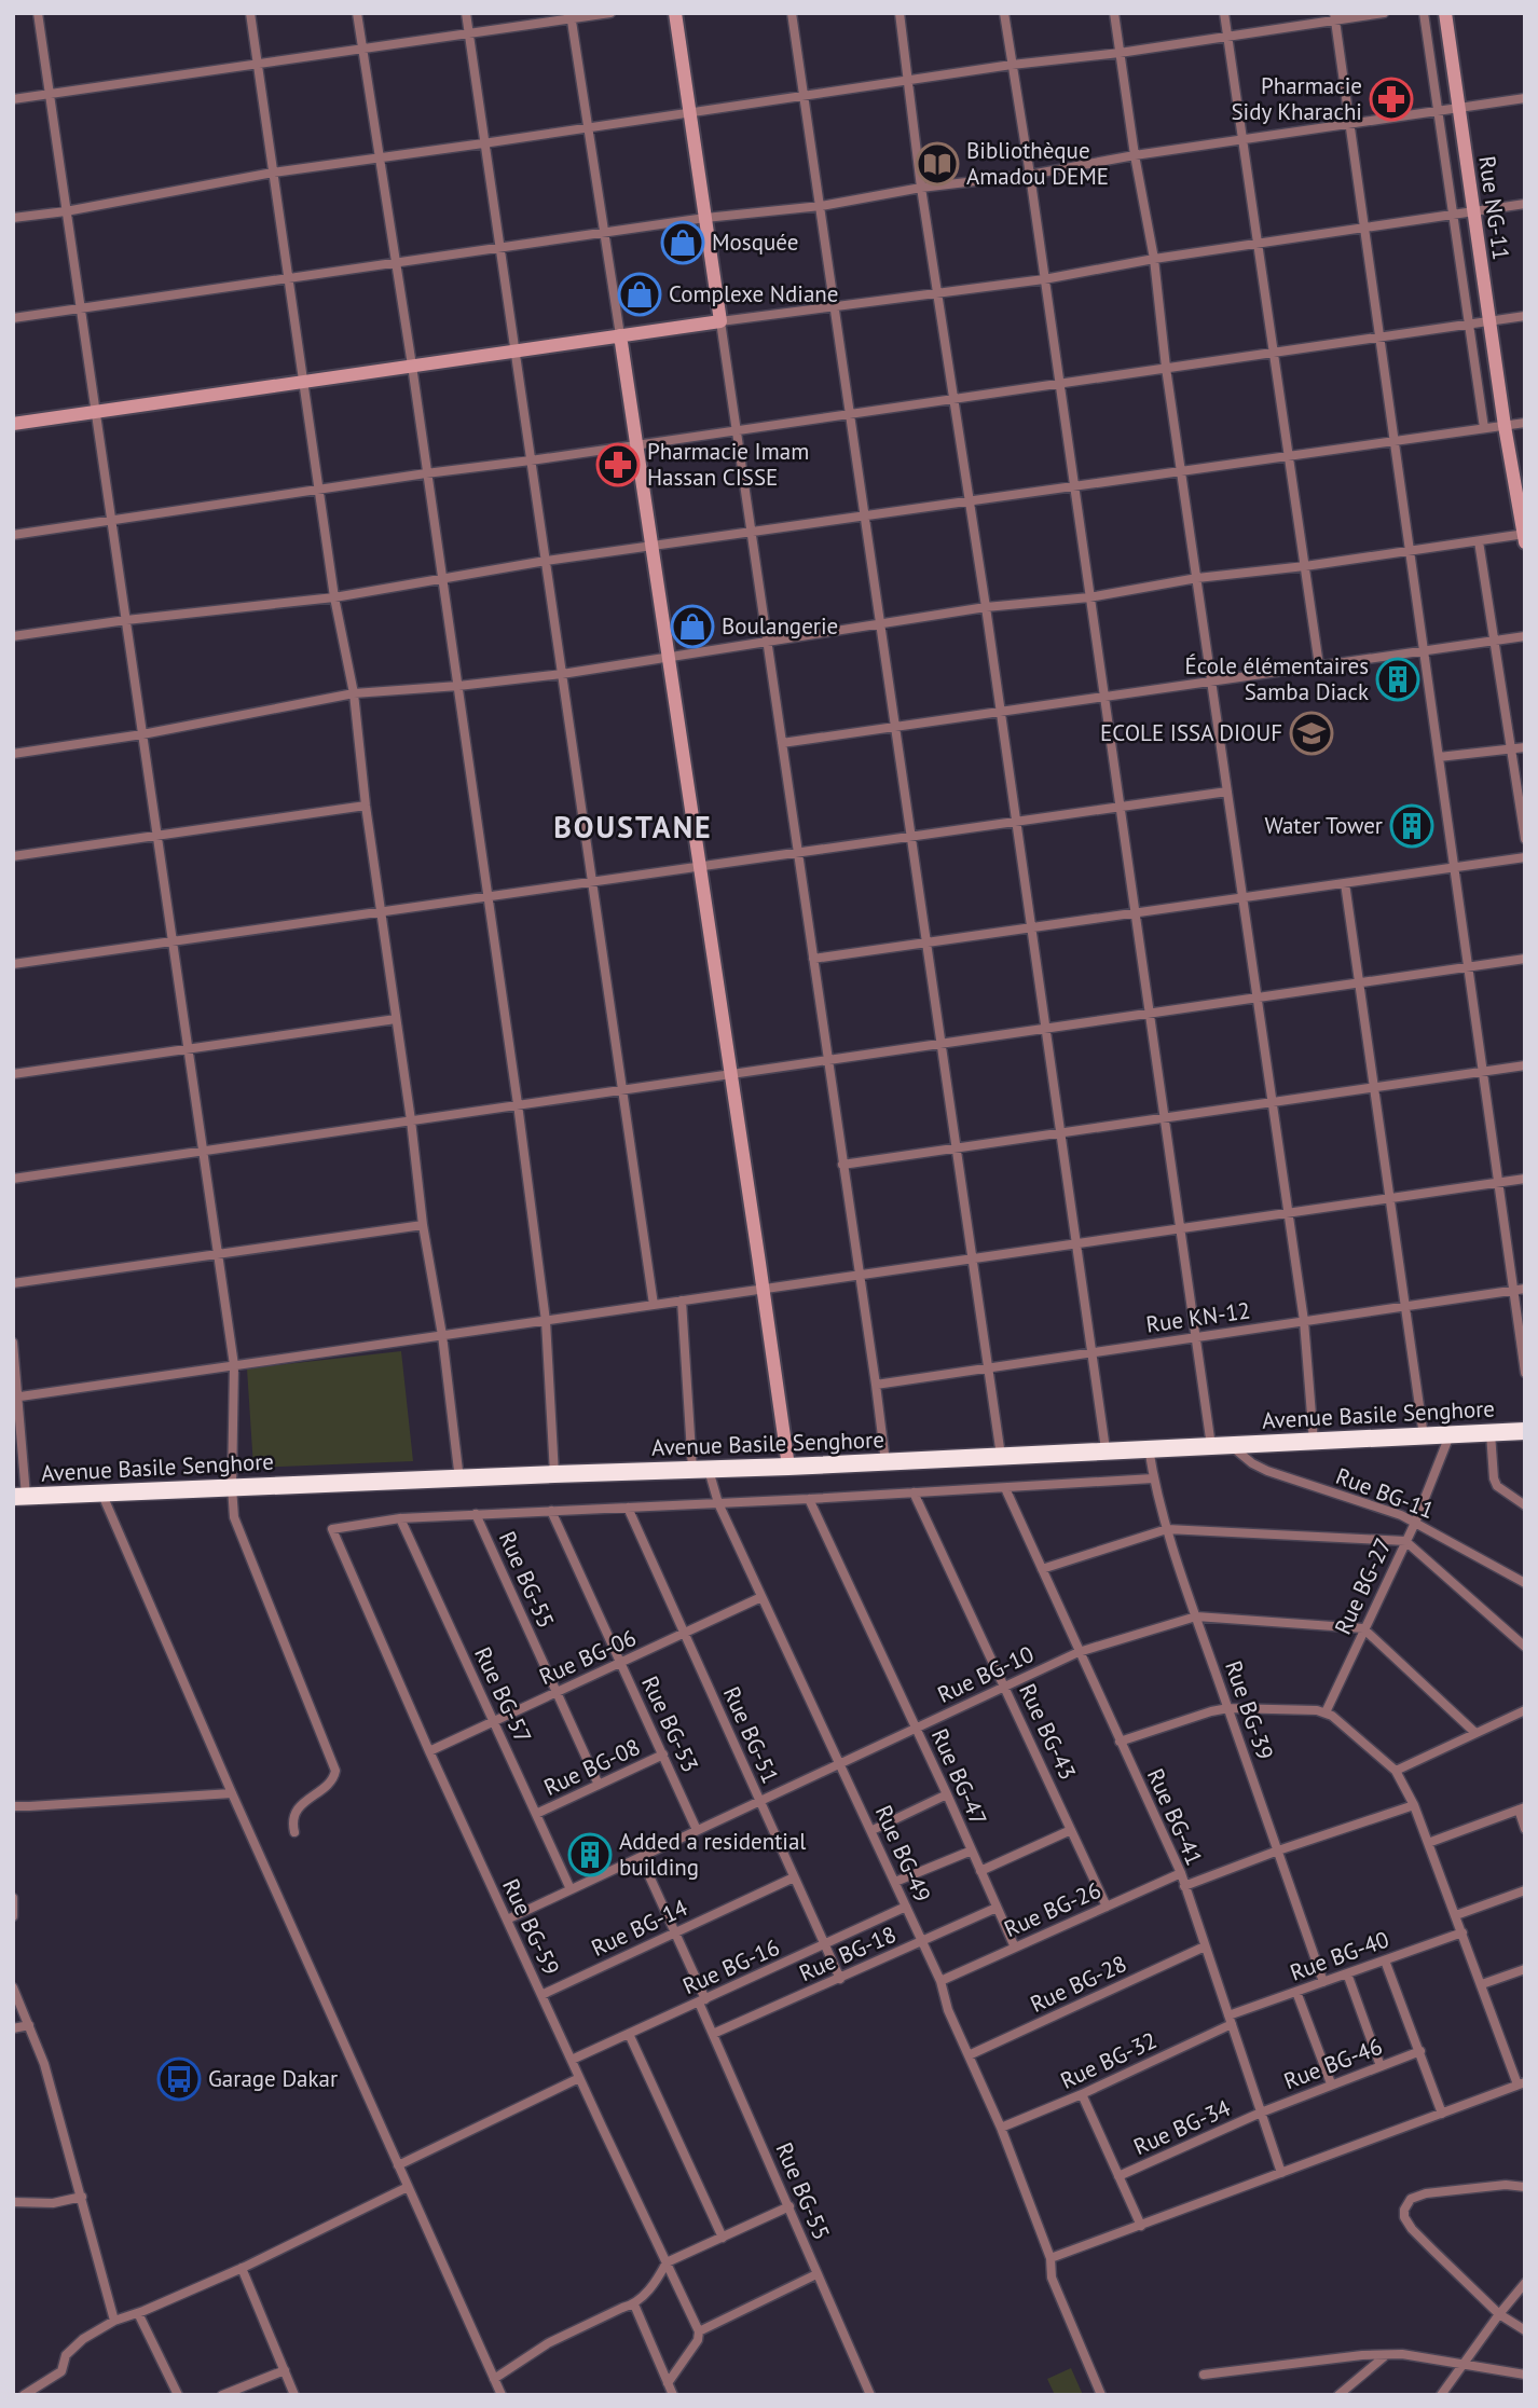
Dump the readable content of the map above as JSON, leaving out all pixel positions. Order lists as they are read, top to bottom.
{
  "streets": {
    "highway": ["Avenue Basile Senghore"],
    "street": [
      "Rue NG-11",
      "Rue KN-12",
      "Rue BG-11",
      "Rue BG-55",
      "Rue BG-27",
      "Rue BG-06",
      "Rue BG-10",
      "Rue BG-57",
      "Rue BG-39",
      "Rue BG-53",
      "Rue BG-43",
      "Rue BG-51",
      "Rue BG-08",
      "Rue BG-47",
      "Rue BG-41",
      "Rue BG-49",
      "Rue BG-26",
      "Rue BG-59",
      "Rue BG-14",
      "Rue BG-18",
      "Rue BG-40",
      "Rue BG-16",
      "Rue BG-28",
      "Rue BG-32",
      "Rue BG-46",
      "Rue BG-34"
    ]
  },
  "crossings": [
    ["Avenue Basile Senghore", "Rue BG-11"],
    ["Avenue Basile Senghore", "Rue BG-27"],
    ["Avenue Basile Senghore", "Rue BG-39"],
    ["Avenue Basile Senghore", "Rue BG-49"],
    ["Rue BG-11", "Rue BG-27"],
    ["Rue BG-55", "Rue BG-06"],
    ["Rue BG-55", "Rue BG-10"],
    ["Rue BG-55", "Rue BG-08"],
    ["Rue BG-55", "Rue BG-14"],
    ["Rue BG-55", "Rue BG-18"],
    ["Rue BG-55", "Rue BG-16"],
    ["Rue BG-27", "Rue BG-10"],
    ["Rue BG-06", "Rue BG-57"],
    ["Rue BG-06", "Rue BG-53"],
    ["Rue BG-06", "Rue BG-51"],
    ["Rue BG-06", "Rue BG-49"],
    ["Rue BG-06", "Rue BG-59"],
    ["Rue BG-10", "Rue BG-57"],
    ["Rue BG-10", "Rue BG-39"],
    ["Rue BG-10", "Rue BG-53"],
    ["Rue BG-10", "Rue BG-43"],
    ["Rue BG-10", "Rue BG-51"],
    ["Rue BG-10", "Rue BG-47"],
    ["Rue BG-10", "Rue BG-41"],
    ["Rue BG-10", "Rue BG-49"],
    ["Rue BG-10", "Rue BG-59"],
    ["Rue BG-57", "Rue BG-08"],
    ["Rue BG-57", "Rue BG-59"],
    ["Rue BG-39", "Rue BG-40"],
    ["Rue BG-53", "Rue BG-08"],
    ["Rue BG-43", "Rue BG-26"],
    ["Rue BG-51", "Rue BG-14"],
    ["Rue BG-51", "Rue BG-18"],
    ["Rue BG-51", "Rue BG-16"],
    ["Rue BG-47", "Rue BG-26"],
    ["Rue BG-47", "Rue BG-18"],
    ["Rue BG-41", "Rue BG-26"],
    ["Rue BG-41", "Rue BG-40"],
    ["Rue BG-41", "Rue BG-28"],
    ["Rue BG-41", "Rue BG-32"],
    ["Rue BG-41", "Rue BG-46"],
    ["Rue BG-41", "Rue BG-34"],
    ["Rue BG-49", "Rue BG-26"],
    ["Rue BG-49", "Rue BG-18"],
    ["Rue BG-49", "Rue BG-16"],
    ["Rue BG-49", "Rue BG-28"],
    ["Rue BG-49", "Rue BG-32"],
    ["Rue BG-59", "Rue BG-14"],
    ["Rue BG-59", "Rue BG-16"],
    ["Rue BG-40", "Rue BG-32"],
    ["Rue BG-46", "Rue BG-34"]
  ],
  "districts": ["BOUSTANE"],
  "places": {
    "pharmacy": ["Pharmacie Sidy Kharachi", "Pharmacie Imam Hassan CISSE"],
    "library": ["Bibliothèque Amadou DEME"],
    "shop": ["Mosquée", "Complexe Ndiane", "Boulangerie"],
    "building": ["École élémentaires Samba Diack", "Water Tower", "Added a residential building"],
    "school or university": ["ECOLE ISSA DIOUF"],
    "bus stop": ["Garage Dakar"]
  }
}
